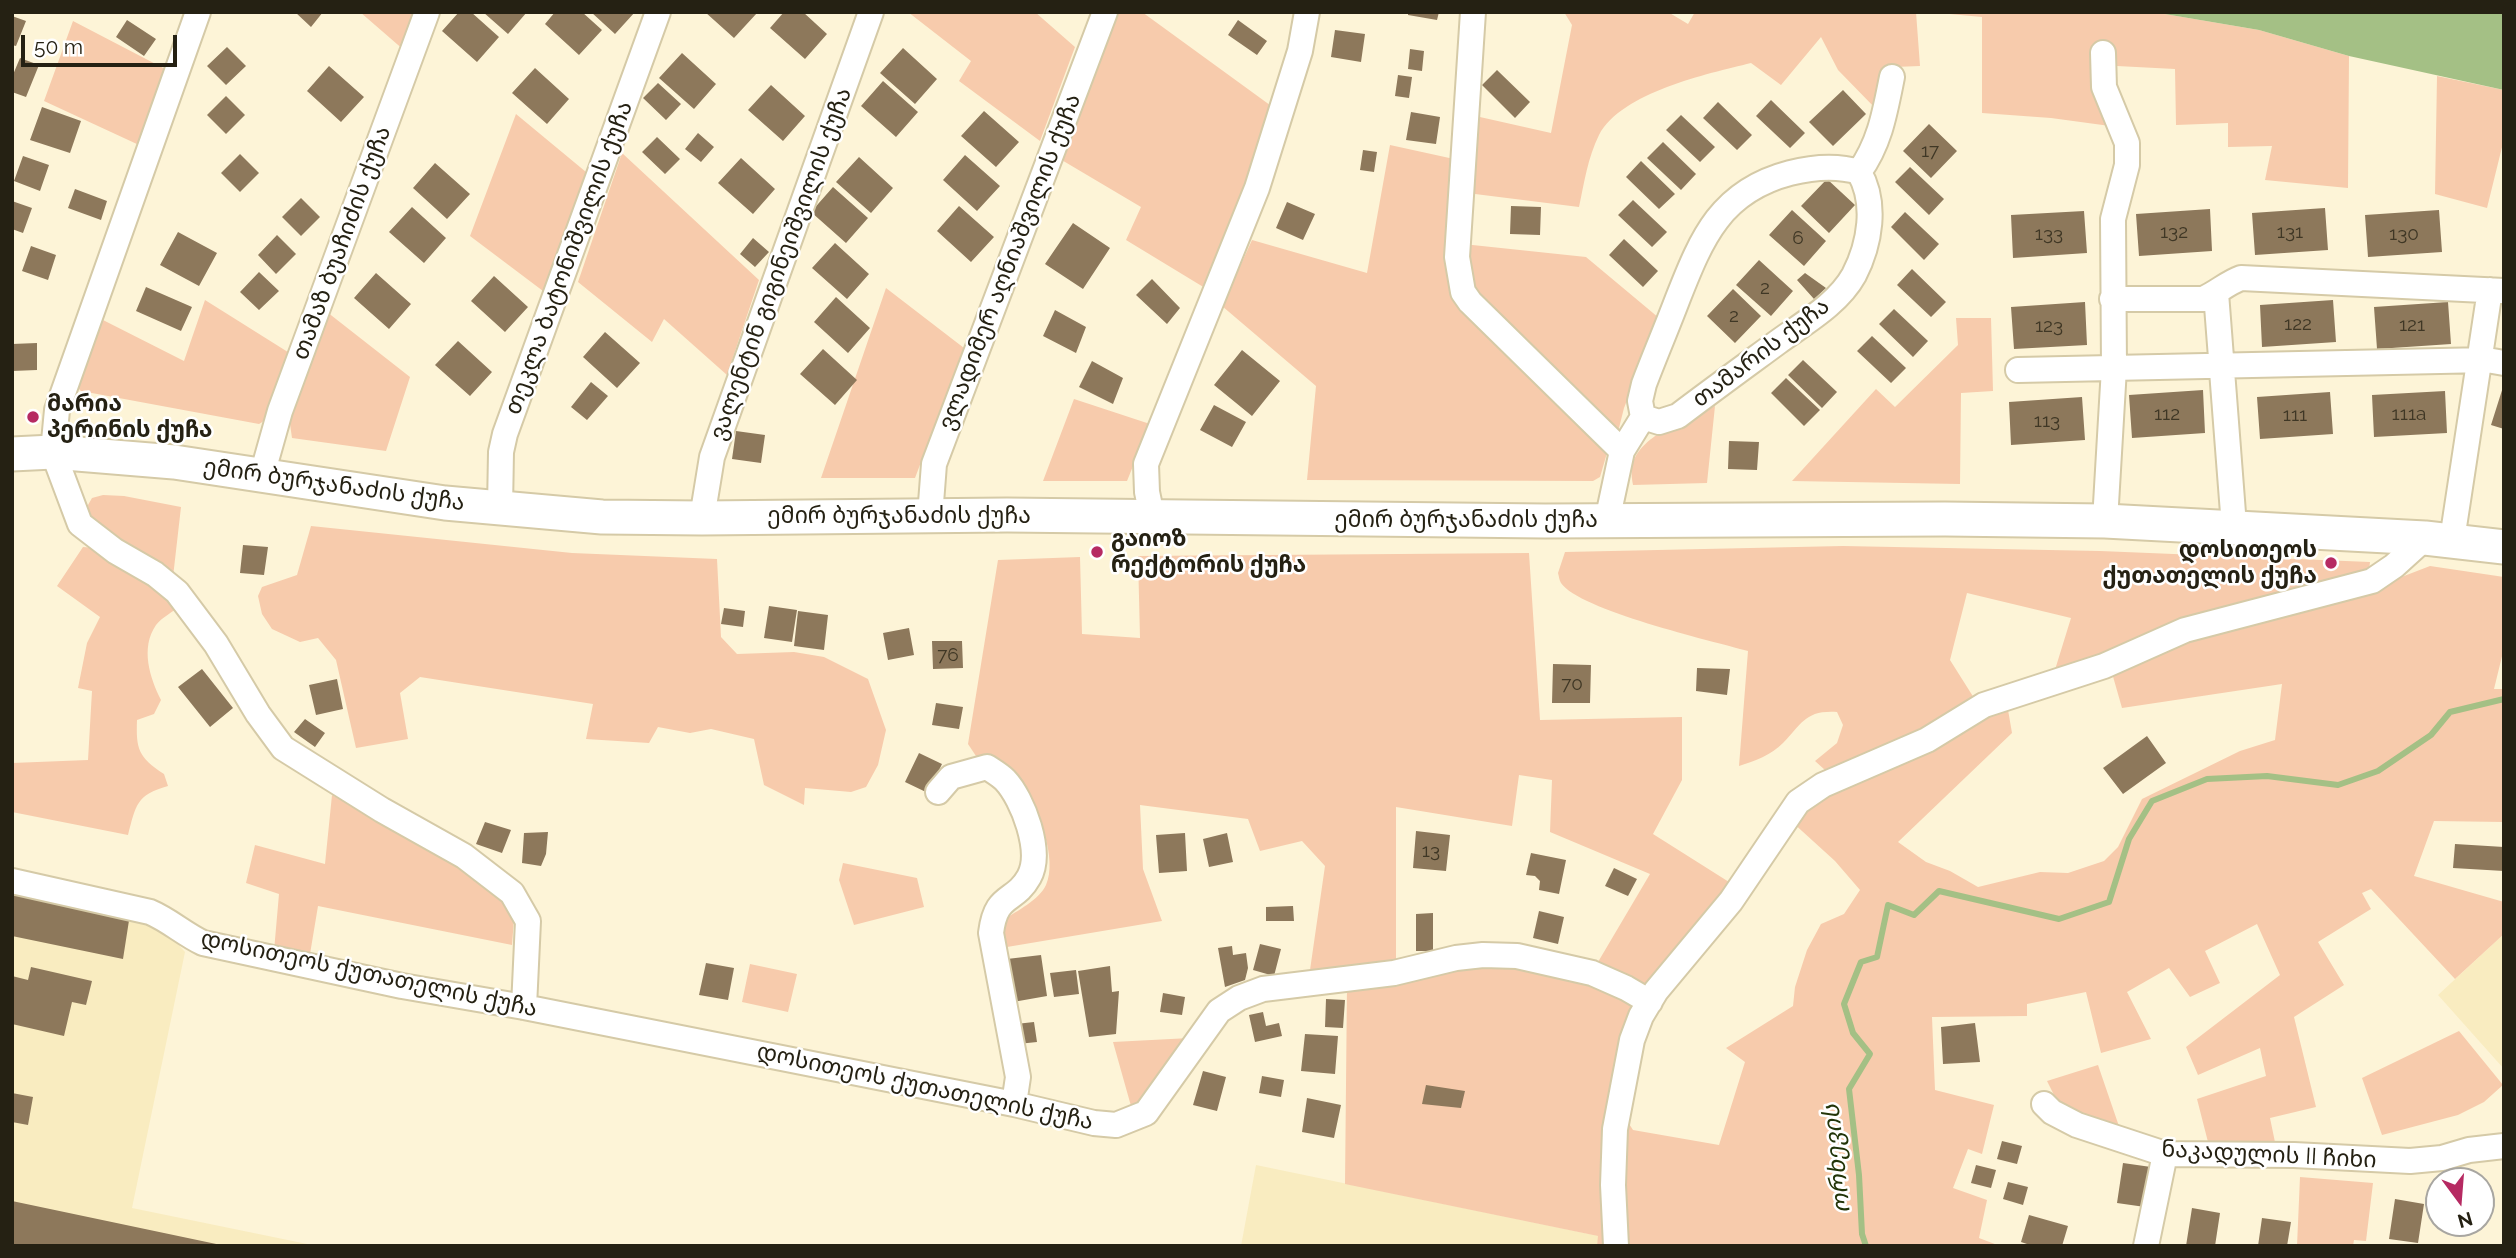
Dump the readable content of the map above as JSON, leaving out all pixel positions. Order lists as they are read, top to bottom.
{
  "streets": {
    "street": [
      "თამაზ ბუაჩიძის ქუჩა",
      "თეკლა ბატონიშვილის ქუჩა",
      "ვლადიმერ აღნიაშვილის ქუჩა",
      "ვალენტინ გიგინეიშვილის ქუჩა",
      "თამარის ქუჩა",
      "ემირ ბურჯანაძის ქუჩა",
      "დოსითეოს ქუთათელის ქუჩა",
      "ნაკადულის II ჩიხი"
    ]
  },
  "crossings": [
    ["თამაზ ბუაჩიძის ქუჩა", "ემირ ბურჯანაძის ქუჩა"],
    ["თეკლა ბატონიშვილის ქუჩა", "ემირ ბურჯანაძის ქუჩა"],
    ["ვლადიმერ აღნიაშვილის ქუჩა", "ემირ ბურჯანაძის ქუჩა"],
    ["ვალენტინ გიგინეიშვილის ქუჩა", "ემირ ბურჯანაძის ქუჩა"]
  ],
  "water": ["ორხევის"],
  "places": ["მარია პერინის ქუჩა", "გაიოზ რექტორის ქუჩა", "დოსითეოს ქუთათელის ქუჩა"],
  "house_numbers": [
    "17",
    "132",
    "131",
    "133",
    "130",
    "6",
    "2",
    "2",
    "122",
    "121",
    "123",
    "112",
    "111a",
    "111",
    "113",
    "76",
    "70",
    "13"
  ],
  "scale_bar": "50 m",
  "north": "bottom"
}
